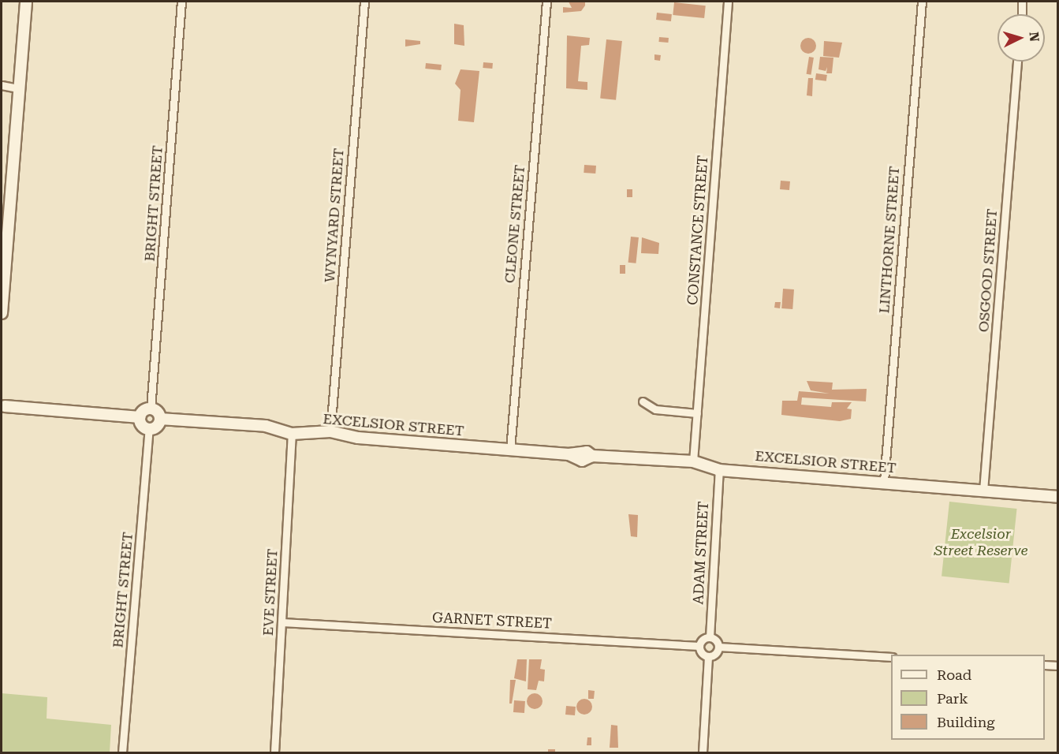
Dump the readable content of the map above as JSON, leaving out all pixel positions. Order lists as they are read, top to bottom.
{
  "streets": {
    "street": [
      "BRIGHT STREET",
      "WYNYARD STREET",
      "CLEONE STREET",
      "CONSTANCE STREET",
      "LINTHORNE STREET",
      "OSGOOD STREET",
      "EXCELSIOR STREET",
      "ADAM STREET",
      "EVE STREET",
      "GARNET STREET"
    ]
  },
  "crossings": [
    ["WYNYARD STREET", "EXCELSIOR STREET"],
    ["CLEONE STREET", "EXCELSIOR STREET"],
    ["CONSTANCE STREET", "EXCELSIOR STREET"],
    ["LINTHORNE STREET", "EXCELSIOR STREET"],
    ["OSGOOD STREET", "EXCELSIOR STREET"],
    ["EXCELSIOR STREET", "ADAM STREET"],
    ["EXCELSIOR STREET", "EVE STREET"],
    ["EVE STREET", "GARNET STREET"]
  ],
  "parks": ["Excelsior Street Reserve"],
  "legend": ["Road", "Park", "Building"],
  "north": "right"
}
